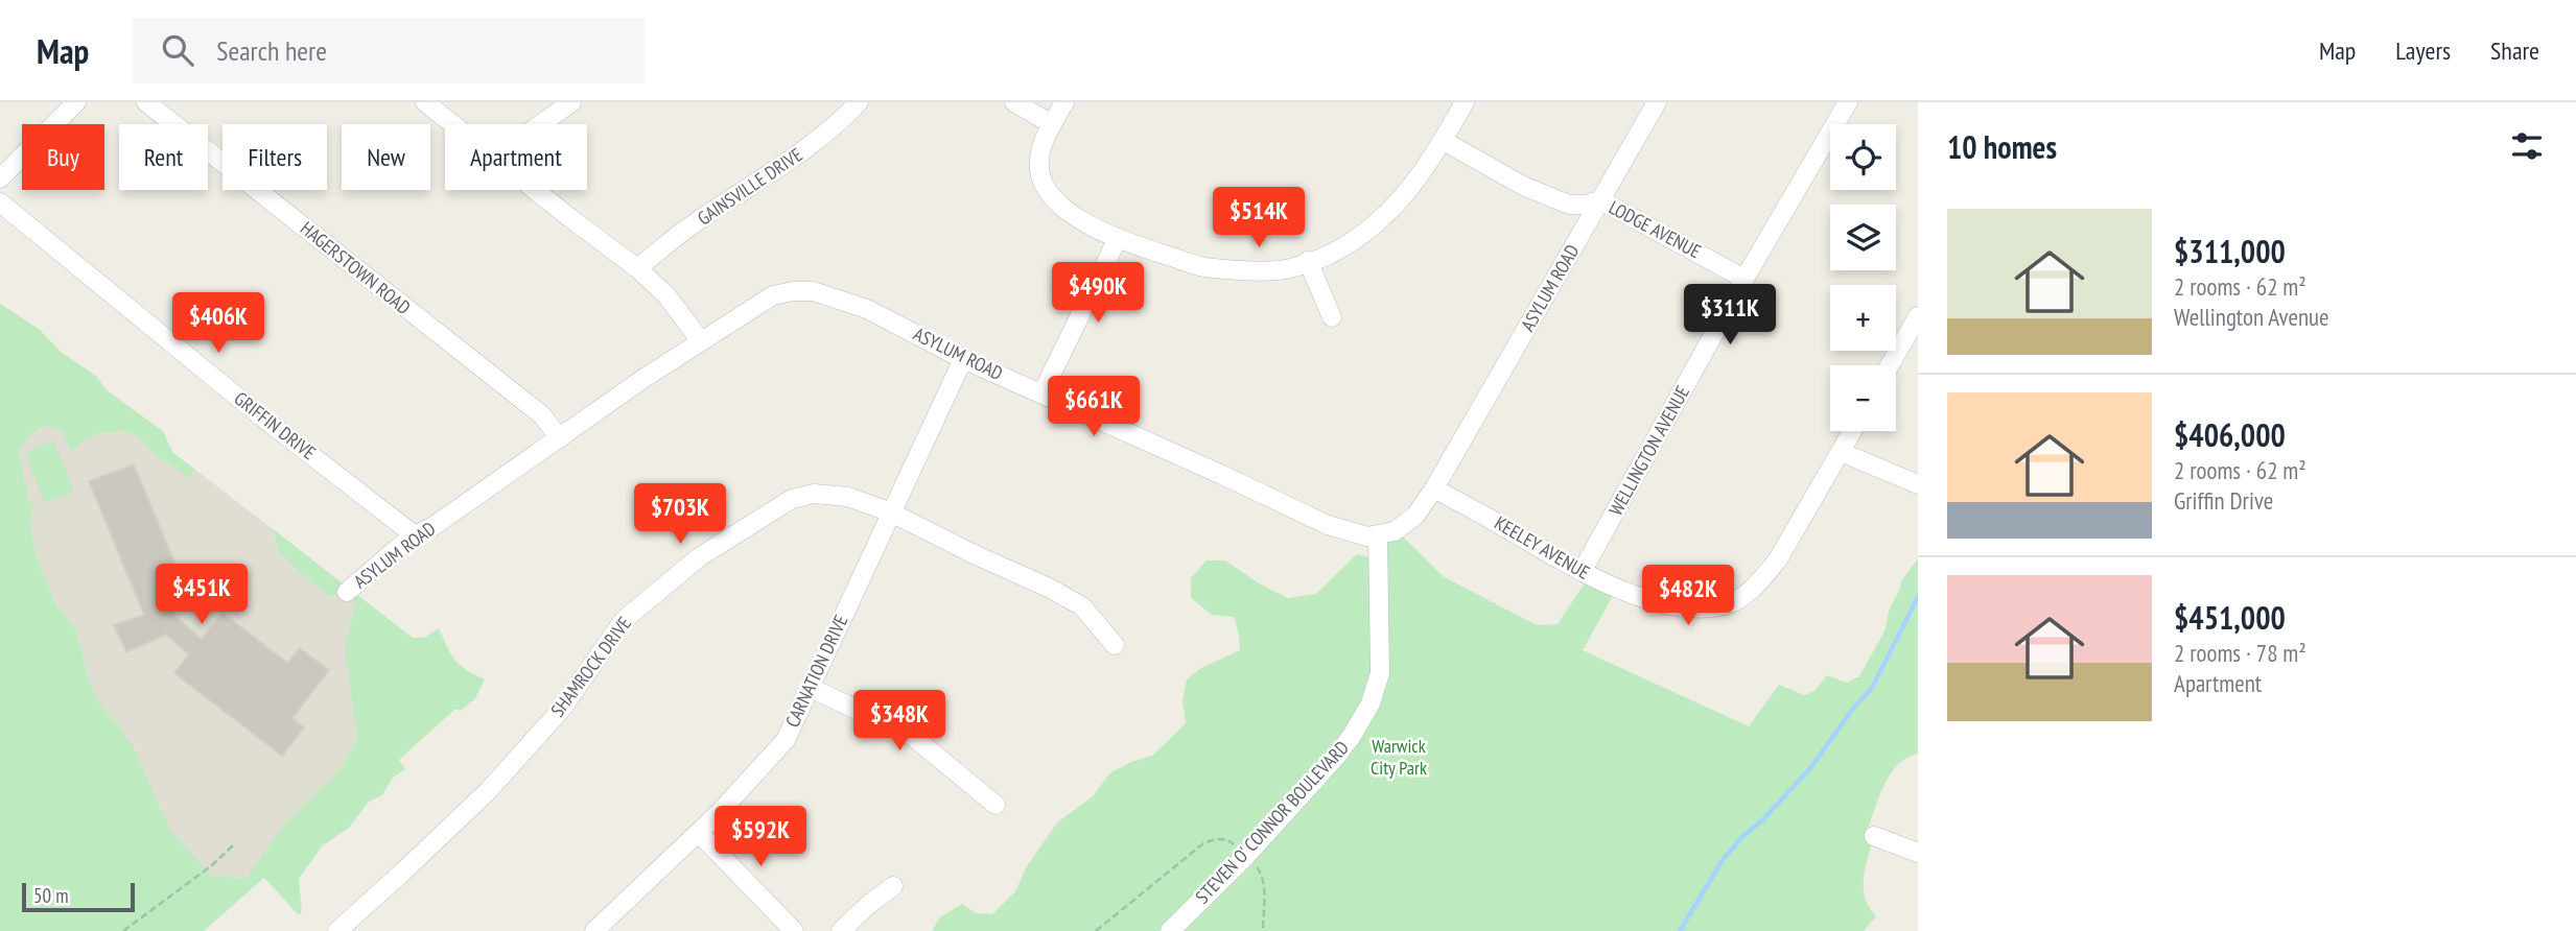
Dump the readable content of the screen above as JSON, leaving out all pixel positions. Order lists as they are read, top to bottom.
{
  "streets": {
    "street": [
      "GAINSVILLE DRIVE",
      "LODGE AVENUE",
      "HAGERSTOWN ROAD",
      "ASYLUM ROAD",
      "GRIFFIN DRIVE",
      "WELLINGTON AVENUE",
      "KEELEY AVENUE",
      "SHAMROCK DRIVE",
      "CARNATION DRIVE",
      "STEVEN O' CONNOR BOULEVARD"
    ]
  },
  "crossings": [
    ["LODGE AVENUE", "ASYLUM ROAD"],
    ["LODGE AVENUE", "WELLINGTON AVENUE"],
    ["HAGERSTOWN ROAD", "ASYLUM ROAD"],
    ["ASYLUM ROAD", "GRIFFIN DRIVE"],
    ["ASYLUM ROAD", "KEELEY AVENUE"],
    ["ASYLUM ROAD", "CARNATION DRIVE"],
    ["ASYLUM ROAD", "STEVEN O' CONNOR BOULEVARD"],
    ["WELLINGTON AVENUE", "KEELEY AVENUE"],
    ["SHAMROCK DRIVE", "CARNATION DRIVE"]
  ],
  "parks": ["Warwick City Park"],
  "scale_bar": "50 m",
  "page": {
    "header": "Map",
    "search": "Search here",
    "nav": ["Map", "Layers", "Share"],
    "heading": "10 homes",
    "map_buttons": ["+", "−"],
    "chip": [
      "Buy",
      "Rent",
      "Filters",
      "New",
      "Apartment"
    ],
    "price": [
      "$514K",
      "$490K",
      "$311K",
      "$406K",
      "$661K",
      "$703K",
      "$451K",
      "$482K",
      "$348K",
      "$592K"
    ],
    "list": [
      {
        "name": "$311,000",
        "note": "2 rooms · 62 m² · Wellington Avenue"
      },
      {
        "name": "$406,000",
        "note": "2 rooms · 62 m² · Griffin Drive"
      },
      {
        "name": "$451,000",
        "note": "2 rooms · 78 m² · Apartment"
      }
    ],
    "scale": "50 m"
  }
}
